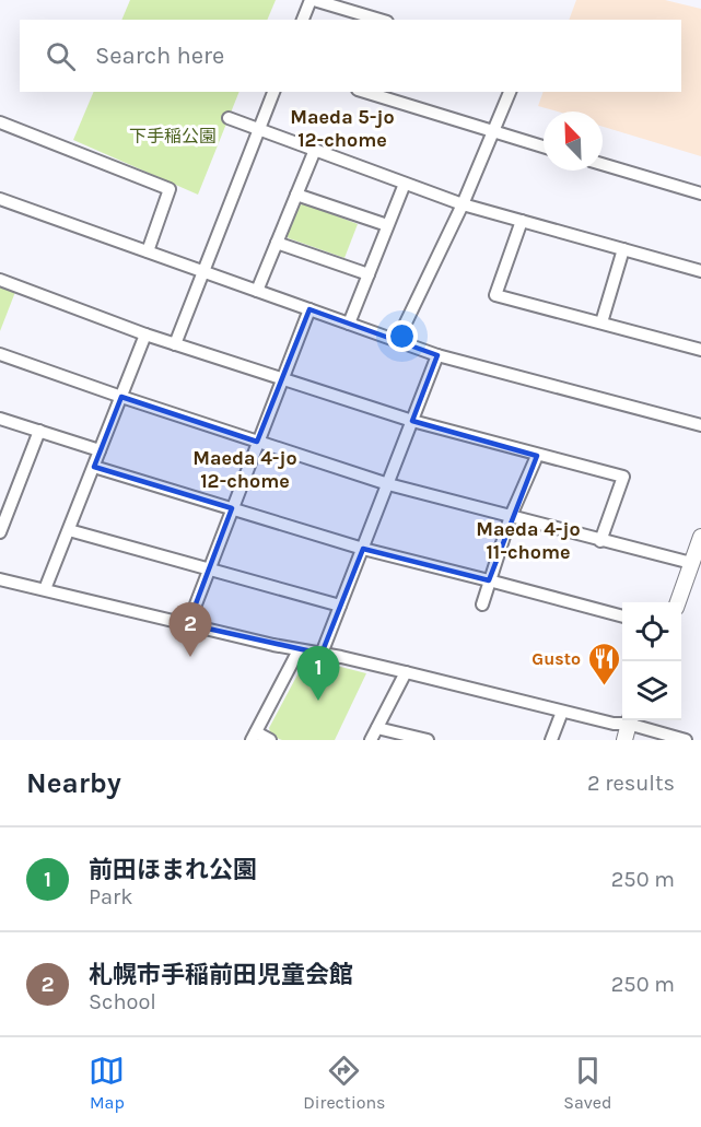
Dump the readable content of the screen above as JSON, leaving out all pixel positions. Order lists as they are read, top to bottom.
{
  "districts": ["Maeda 5-jo 12-chome", "Maeda 4-jo 12-chome", "Maeda 4-jo 11-chome"],
  "parks": ["下手稲公園"],
  "places": {
    "restaurant": ["Gusto"]
  },
  "north": "top left",
  "page": {
    "search": "Search here",
    "pins": ["2", "1"],
    "heading": ["Nearby", "2 results"],
    "list": [
      {
        "mark": "1",
        "name": "前田ほまれ公園",
        "note": "Park",
        "value": "250 m"
      },
      {
        "mark": "2",
        "name": "札幌市手稲前田児童会館",
        "note": "School",
        "value": "250 m"
      }
    ],
    "nav": ["Map", "Directions", "Saved"]
  }
}
